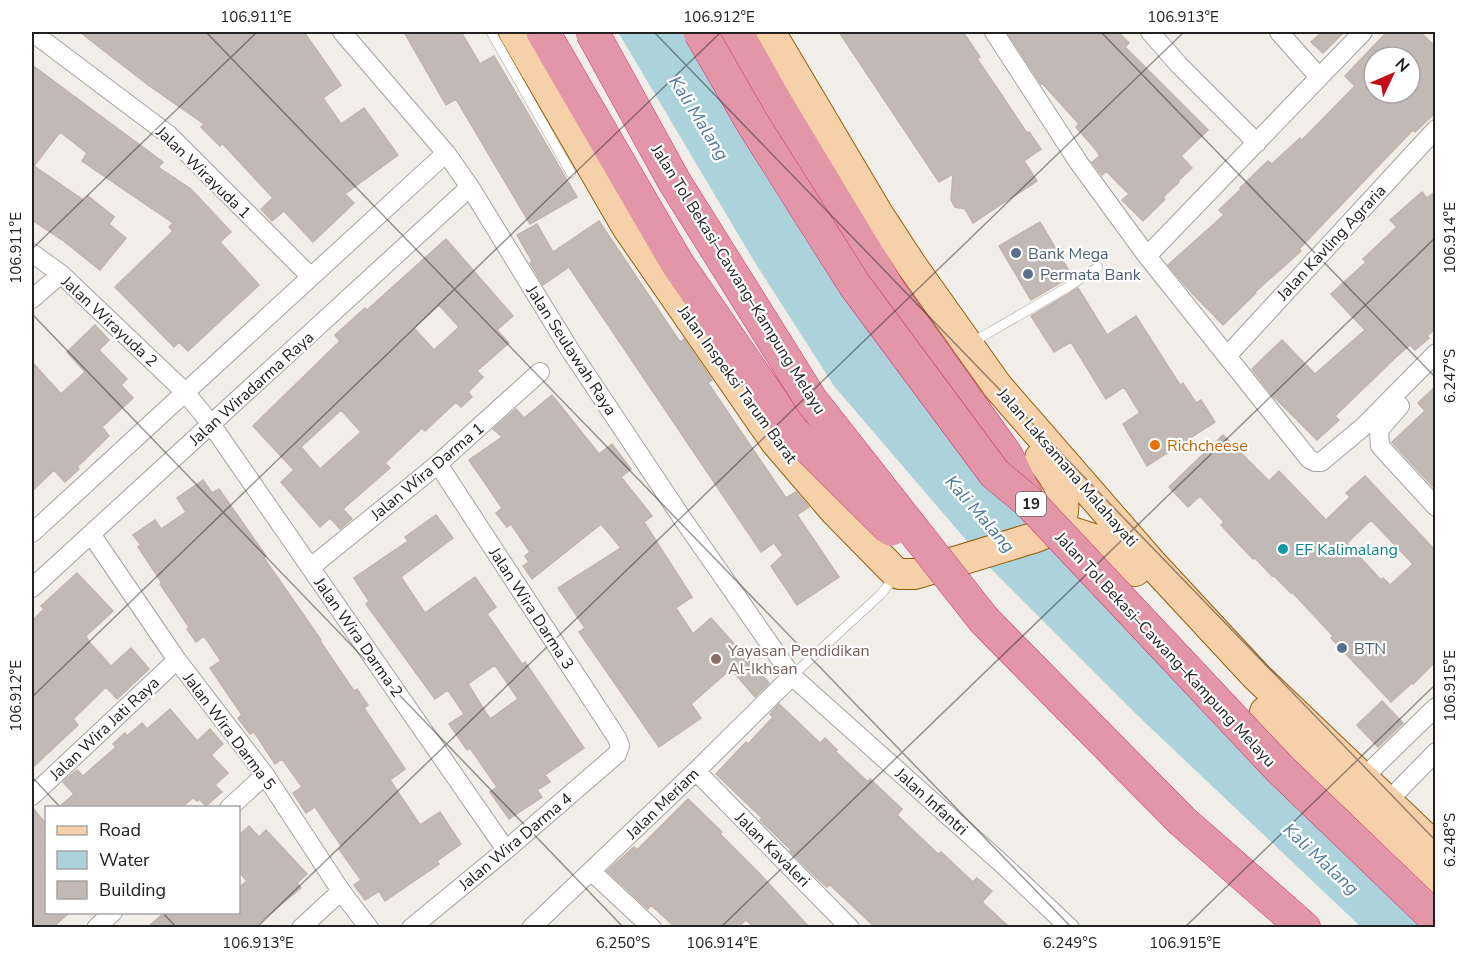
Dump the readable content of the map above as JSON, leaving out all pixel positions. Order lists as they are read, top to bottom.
{
  "streets": {
    "highway": ["Jalan Tol Bekasi–Cawang–Kampung Melayu", "19"],
    "main road": ["Jalan Inspeksi Tarum Barat", "Jalan Laksamana Malahayati"],
    "street": [
      "Jalan Wirayuda 1",
      "Jalan Kavling Agraria",
      "Jalan Wirayuda 2",
      "Jalan Seulawah Raya",
      "Jalan Wiradarma Raya",
      "Jalan Wira Darma 1",
      "Jalan Wira Darma 3",
      "Jalan Wira Darma 2",
      "Jalan Wira Jati Raya",
      "Jalan Wira Darma 5",
      "Jalan Infantri",
      "Jalan Meriam",
      "Jalan Wira Darma 4",
      "Jalan Kavaleri"
    ]
  },
  "crossings": [
    ["Jalan Wirayuda 2", "Jalan Wiradarma Raya"],
    ["Jalan Wirayuda 2", "Jalan Wira Darma 2"],
    ["Jalan Seulawah Raya", "Jalan Wiradarma Raya"],
    ["Jalan Seulawah Raya", "Jalan Infantri"],
    ["Jalan Seulawah Raya", "Jalan Meriam"],
    ["Jalan Wiradarma Raya", "Jalan Wira Darma 2"],
    ["Jalan Wiradarma Raya", "Jalan Wira Darma 5"],
    ["Jalan Wira Darma 1", "Jalan Wira Darma 3"],
    ["Jalan Wira Darma 1", "Jalan Wira Darma 2"],
    ["Jalan Wira Darma 3", "Jalan Wira Darma 4"],
    ["Jalan Wira Darma 2", "Jalan Wira Darma 4"],
    ["Jalan Wira Jati Raya", "Jalan Wira Darma 5"],
    ["Jalan Infantri", "Jalan Meriam"],
    ["Jalan Meriam", "Jalan Kavaleri"]
  ],
  "water": ["Kali Malang"],
  "places": [
    "Bank Mega",
    "Permata Bank",
    "Richcheese",
    "EF Kalimalang",
    "BTN",
    "Yayasan Pendidikan Al-Ikhsan"
  ],
  "legend": ["Road", "Water", "Building"],
  "north": "top right",
  "coordinates": [
    "106.911°E",
    "106.912°E",
    "106.913°E",
    "106.914°E",
    "6.247°S",
    "106.915°E",
    "6.248°S",
    "6.250°S",
    "6.249°S"
  ]
}
